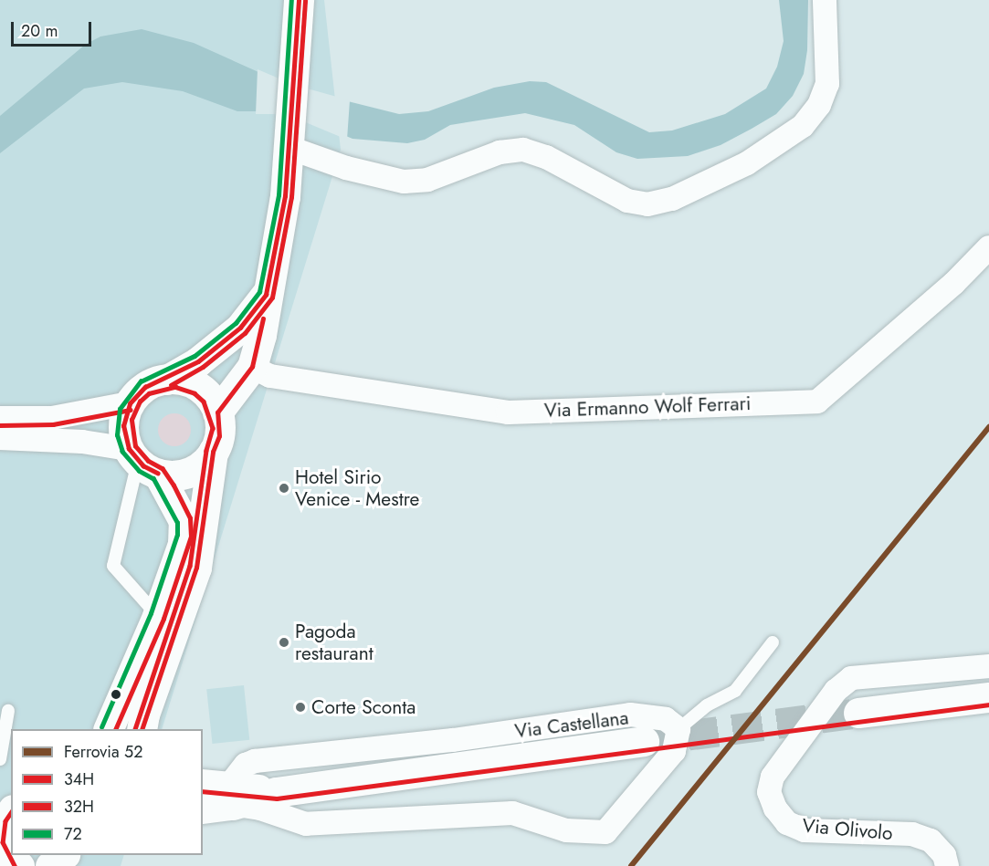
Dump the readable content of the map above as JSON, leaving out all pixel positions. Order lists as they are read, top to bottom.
{
  "streets": {
    "street": ["Via Ermanno Wolf Ferrari", "Via Castellana", "Via Olivolo"]
  },
  "places": ["Hotel Sirio Venice - Mestre", "Pagoda restaurant", "Corte Sconta"],
  "lines": [
    "transit line 34H",
    "transit line 72",
    "transit line 32H",
    "rail line 52"
  ],
  "legend": [
    "Ferrovia 52",
    "34H",
    "32H",
    "72"
  ],
  "scale_bar": "20 m"
}
